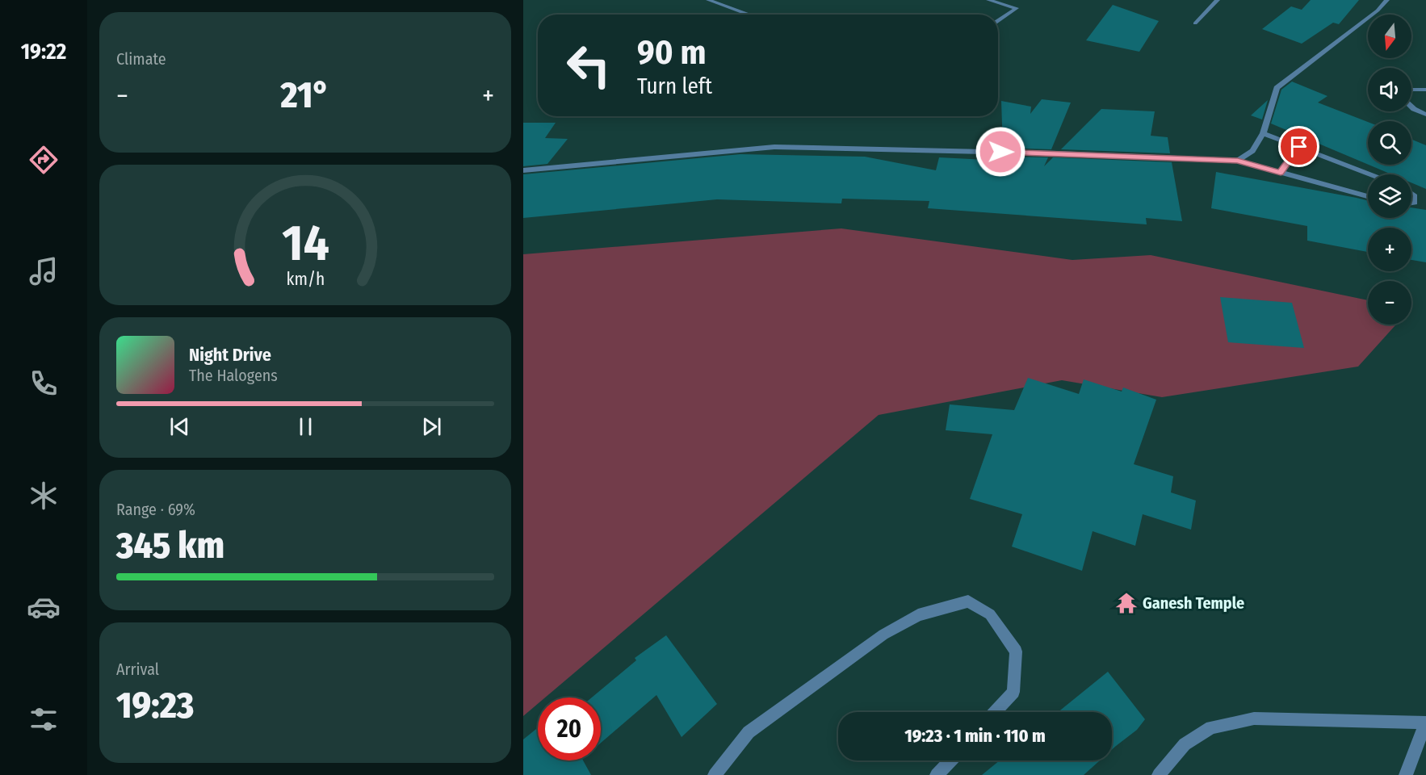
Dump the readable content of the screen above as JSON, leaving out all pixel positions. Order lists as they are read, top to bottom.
{
  "places": {
    "temple": ["Ganesh Temple"]
  },
  "north": "bottom",
  "page": {
    "tabs": "19:22",
    "tile": [
      "Climate",
      ["Range · 69%", "345 km"],
      ["Arrival", "19:23"]
    ],
    "map_buttons": ["+", "−"],
    "turn": ["90 m", "Turn left"],
    "heat": ["−", "21°", "+"],
    "song": ["Night Drive", "The Halogens"],
    "limit": "20",
    "trip": "19:23 · 1 min · 110 m",
    "gauge": ["14", "km/h"]
  }
}
